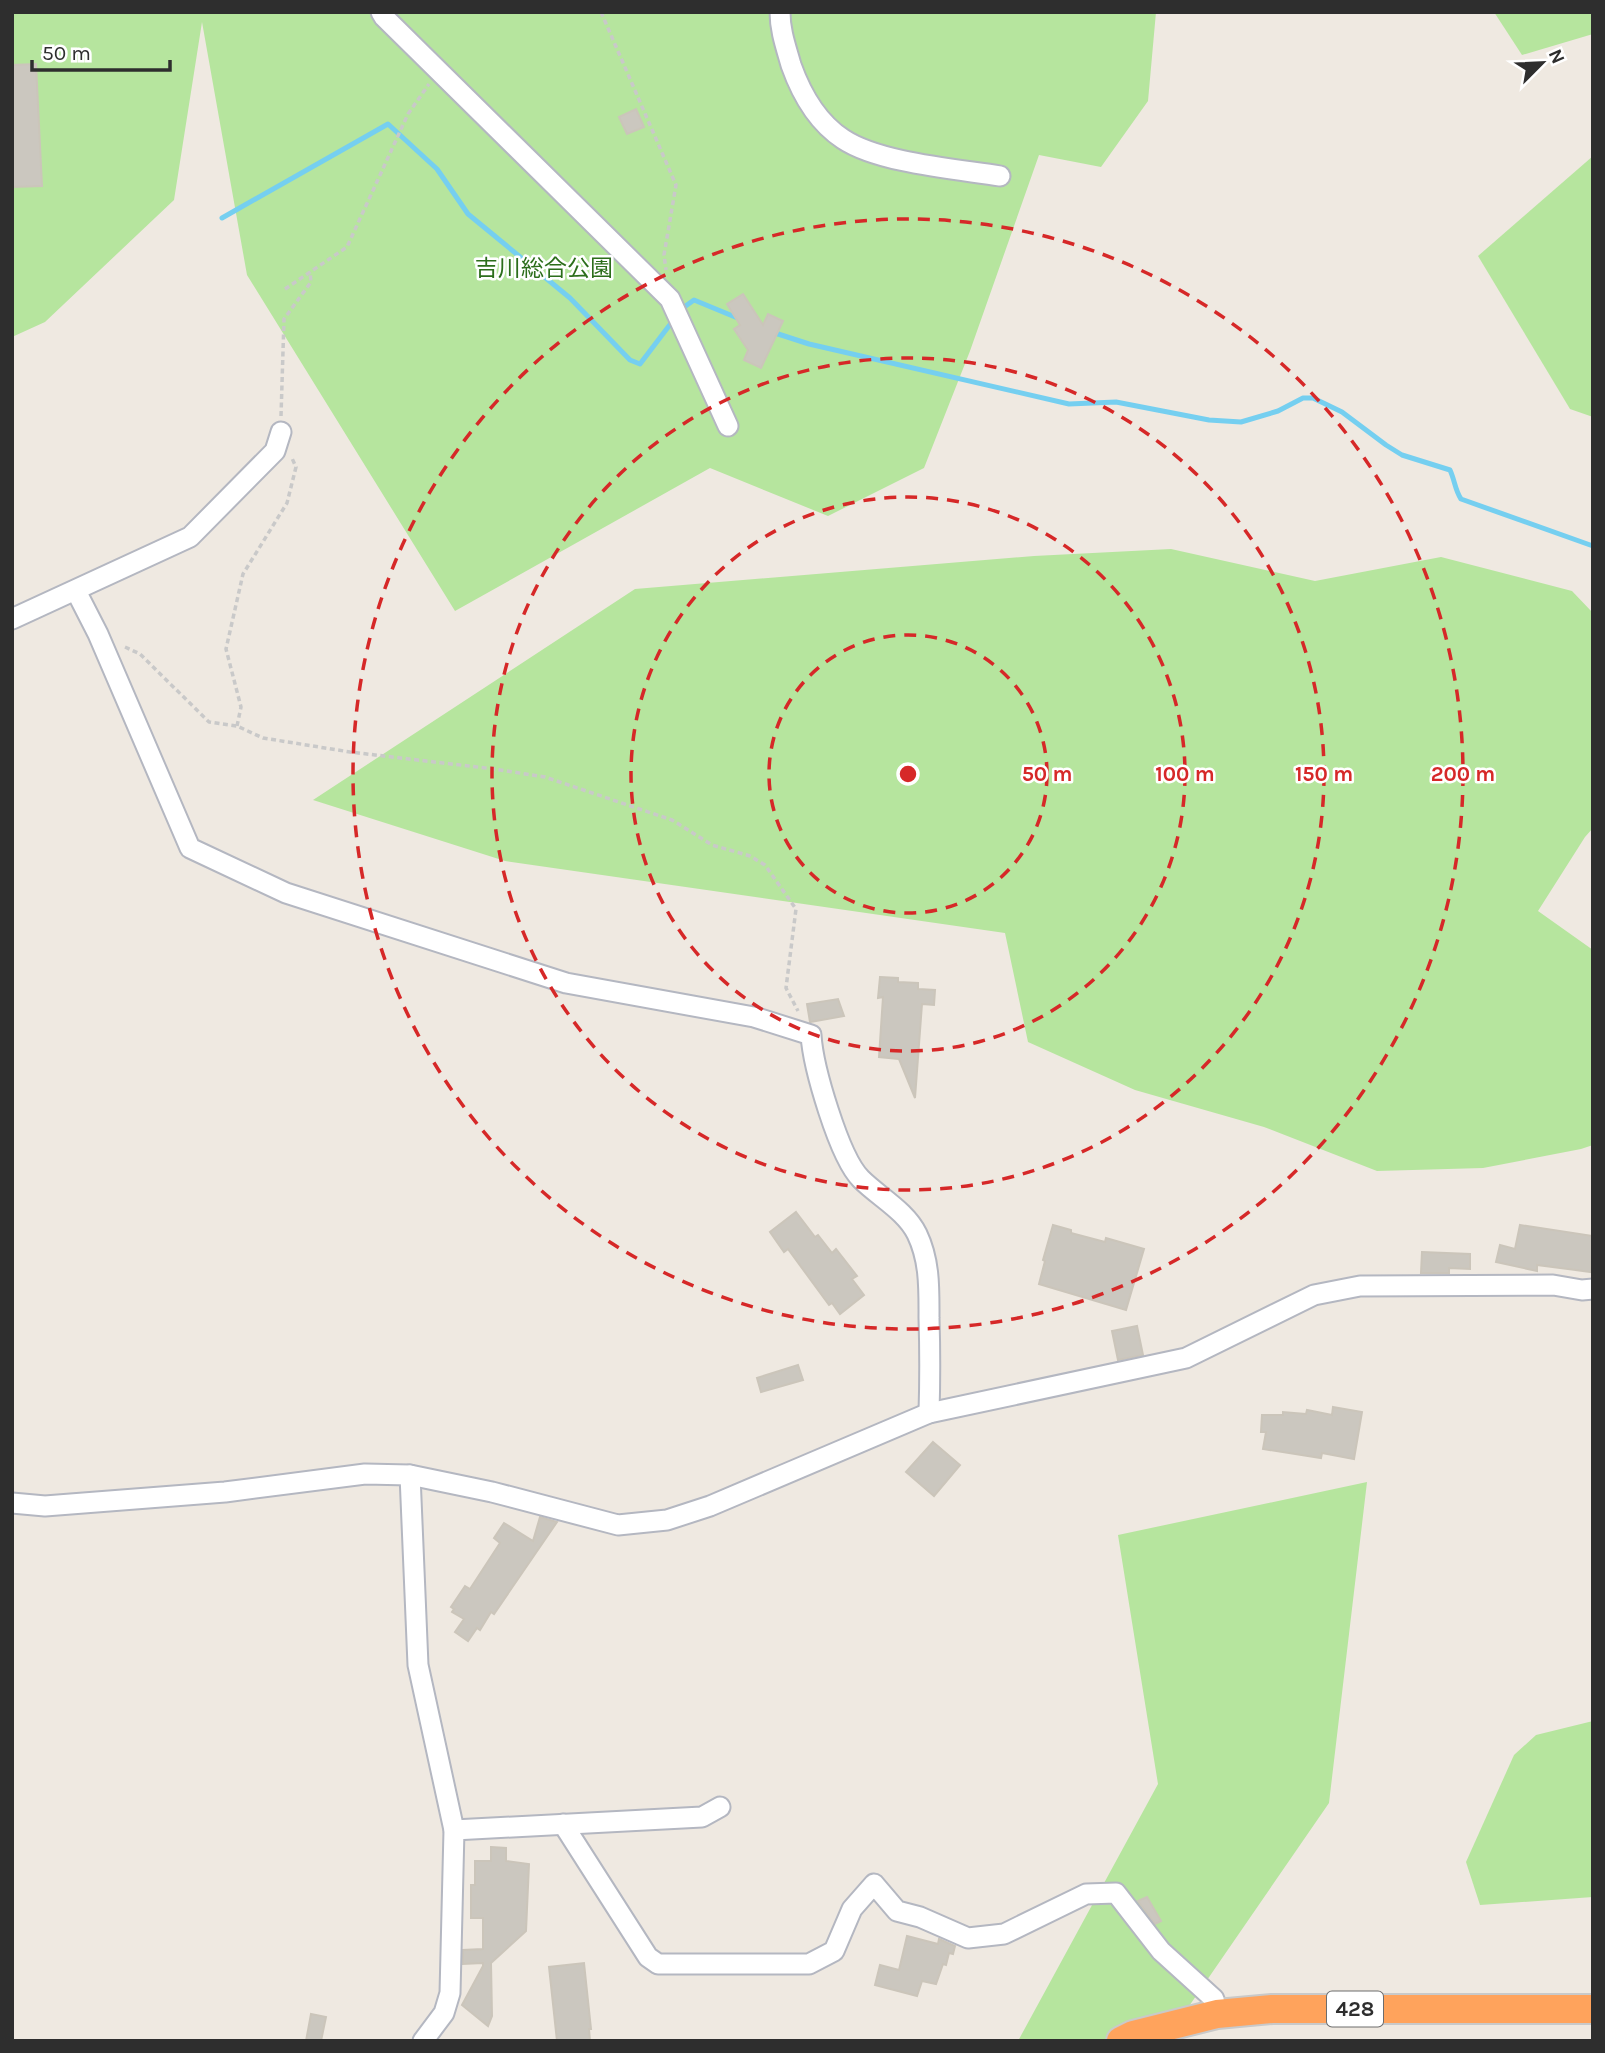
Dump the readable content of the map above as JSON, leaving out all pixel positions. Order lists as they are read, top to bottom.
{
  "streets": {
    "highway": ["428"]
  },
  "parks": ["吉川総合公園"],
  "scale_bar": "50 m",
  "north": "top right",
  "rings": [
    "50 m",
    "100 m",
    "150 m",
    "200 m"
  ]
}
